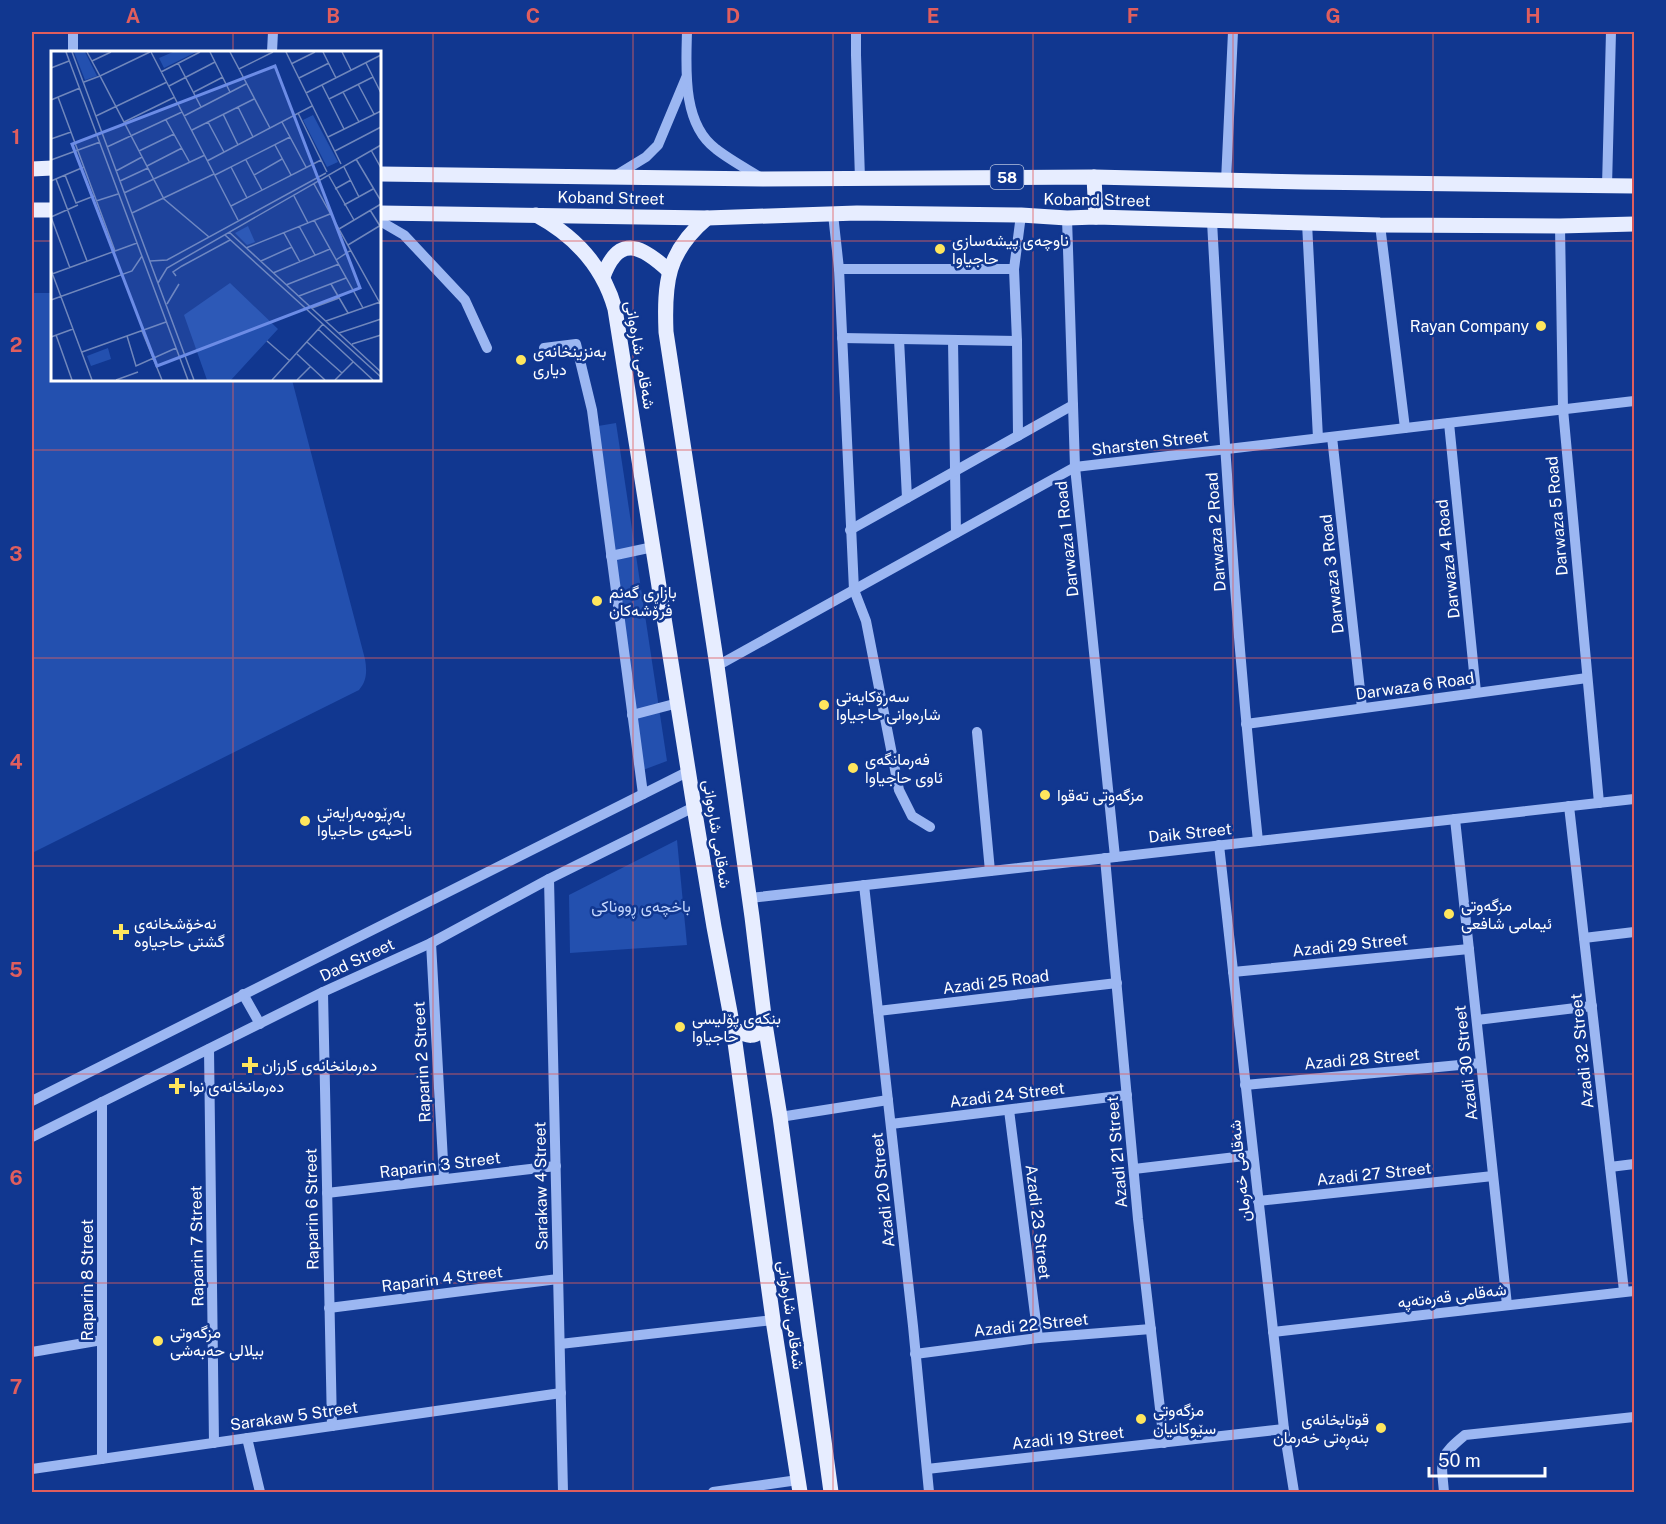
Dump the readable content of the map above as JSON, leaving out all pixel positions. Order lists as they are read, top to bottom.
{
  "streets": {
    "main road": ["58", "Koband Street", "شەقامی شارەوانی"],
    "street": [
      "Sharsten Street",
      "Darwaza 5 Road",
      "Darwaza 2 Road",
      "Darwaza 1 Road",
      "Darwaza 4 Road",
      "Darwaza 3 Road",
      "Darwaza 6 Road",
      "Daik Street",
      "Azadi 29 Street",
      "Dad Street",
      "Azadi 25 Road",
      "Azadi 32 Street",
      "Azadi 28 Street",
      "Raparin 2 Street",
      "Azadi 30 Street",
      "Azadi 24 Street",
      "Azadi 21 Street",
      "Raparin 3 Street",
      "شەقامی خەرمان",
      "Azadi 27 Street",
      "Sarakaw 4 Street",
      "Azadi 20 Street",
      "Raparin 6 Street",
      "Azadi 23 Street",
      "Raparin 7 Street",
      "Raparin 4 Street",
      "Raparin 8 Street",
      "شەقامی قەرەتەپە",
      "Azadi 22 Street",
      "Sarakaw 5 Street",
      "Azadi 19 Street"
    ]
  },
  "crossings": [
    ["Koband Street", "شەقامی شارەوانی"],
    ["Koband Street", "Darwaza 5 Road"],
    ["Koband Street", "Darwaza 2 Road"],
    ["Koband Street", "Darwaza 1 Road"],
    ["شەقامی شارەوانی", "Sharsten Street"],
    ["شەقامی شارەوانی", "Daik Street"],
    ["شەقامی شارەوانی", "Dad Street"],
    ["Sharsten Street", "Darwaza 5 Road"],
    ["Sharsten Street", "Darwaza 2 Road"],
    ["Sharsten Street", "Darwaza 1 Road"],
    ["Sharsten Street", "Darwaza 4 Road"],
    ["Sharsten Street", "Darwaza 3 Road"],
    ["Darwaza 5 Road", "Darwaza 6 Road"],
    ["Darwaza 5 Road", "Daik Street"],
    ["Darwaza 2 Road", "Darwaza 6 Road"],
    ["Darwaza 2 Road", "Daik Street"],
    ["Darwaza 1 Road", "Daik Street"],
    ["Darwaza 1 Road", "Azadi 21 Street"],
    ["Darwaza 4 Road", "Darwaza 6 Road"],
    ["Darwaza 3 Road", "Darwaza 6 Road"],
    ["Daik Street", "Azadi 32 Street"],
    ["Daik Street", "Azadi 30 Street"],
    ["Daik Street", "Azadi 21 Street"],
    ["Daik Street", "شەقامی خەرمان"],
    ["Daik Street", "Azadi 20 Street"],
    ["Azadi 29 Street", "Azadi 30 Street"],
    ["Azadi 29 Street", "شەقامی خەرمان"],
    ["Dad Street", "Raparin 2 Street"],
    ["Dad Street", "Sarakaw 4 Street"],
    ["Dad Street", "Raparin 6 Street"],
    ["Dad Street", "Raparin 7 Street"],
    ["Dad Street", "Raparin 8 Street"],
    ["Azadi 25 Road", "Azadi 21 Street"],
    ["Azadi 25 Road", "Azadi 20 Street"],
    ["Azadi 32 Street", "شەقامی قەرەتەپە"],
    ["Azadi 28 Street", "Azadi 30 Street"],
    ["Azadi 28 Street", "شەقامی خەرمان"],
    ["Raparin 2 Street", "Raparin 3 Street"],
    ["Azadi 30 Street", "Azadi 27 Street"],
    ["Azadi 30 Street", "شەقامی قەرەتەپە"],
    ["Azadi 24 Street", "Azadi 21 Street"],
    ["Azadi 24 Street", "Azadi 20 Street"],
    ["Azadi 24 Street", "Azadi 23 Street"],
    ["Azadi 21 Street", "Azadi 22 Street"],
    ["Azadi 21 Street", "Azadi 19 Street"],
    ["Raparin 3 Street", "Sarakaw 4 Street"],
    ["Raparin 3 Street", "Raparin 6 Street"],
    ["شەقامی خەرمان", "Azadi 27 Street"],
    ["شەقامی خەرمان", "شەقامی قەرەتەپە"],
    ["شەقامی خەرمان", "Azadi 19 Street"],
    ["Sarakaw 4 Street", "Raparin 4 Street"],
    ["Sarakaw 4 Street", "Sarakaw 5 Street"],
    ["Azadi 20 Street", "Azadi 22 Street"],
    ["Azadi 20 Street", "Azadi 19 Street"],
    ["Raparin 6 Street", "Raparin 4 Street"],
    ["Raparin 6 Street", "Sarakaw 5 Street"],
    ["Azadi 23 Street", "Azadi 22 Street"],
    ["Raparin 7 Street", "Sarakaw 5 Street"],
    ["Raparin 8 Street", "Sarakaw 5 Street"]
  ],
  "parks": ["باخچەی ڕووناکی"],
  "places": {
    "other": [
      "ناوچەی پیشەسازی حاجیاوا",
      "Rayan Company",
      "بەنزینخانەی دیاری",
      "بازاڕی گەنم فرۆشەکان",
      "سەرۆکایەتی شارەوانی حاجیاوا",
      "فەرمانگەی ئاوی حاجیاوا",
      "مزگەوتی تەقوا",
      "بەڕێوەبەرایەتی ناحیەی حاجیاوا",
      "مزگەوتی ئیمامی شافعی",
      "بنکەی پۆلیسی حاجیاوا",
      "مزگەوتی بیلالی حەبەشی",
      "مزگەوتی سێوکانیان",
      "قوتابخانەی بنەڕەتی خەرمان"
    ],
    "health": ["نەخۆشخانەی گشتی حاجیاوە", "دەرمانخانەی کارزان", "دەرمانخانەی نوا"]
  },
  "scale_bar": "50 m",
  "grid": {
    "columns": [
      "A",
      "B",
      "C",
      "D",
      "E",
      "F",
      "G",
      "H"
    ],
    "rows": [
      "1",
      "2",
      "3",
      "4",
      "5",
      "6",
      "7"
    ]
  }
}
